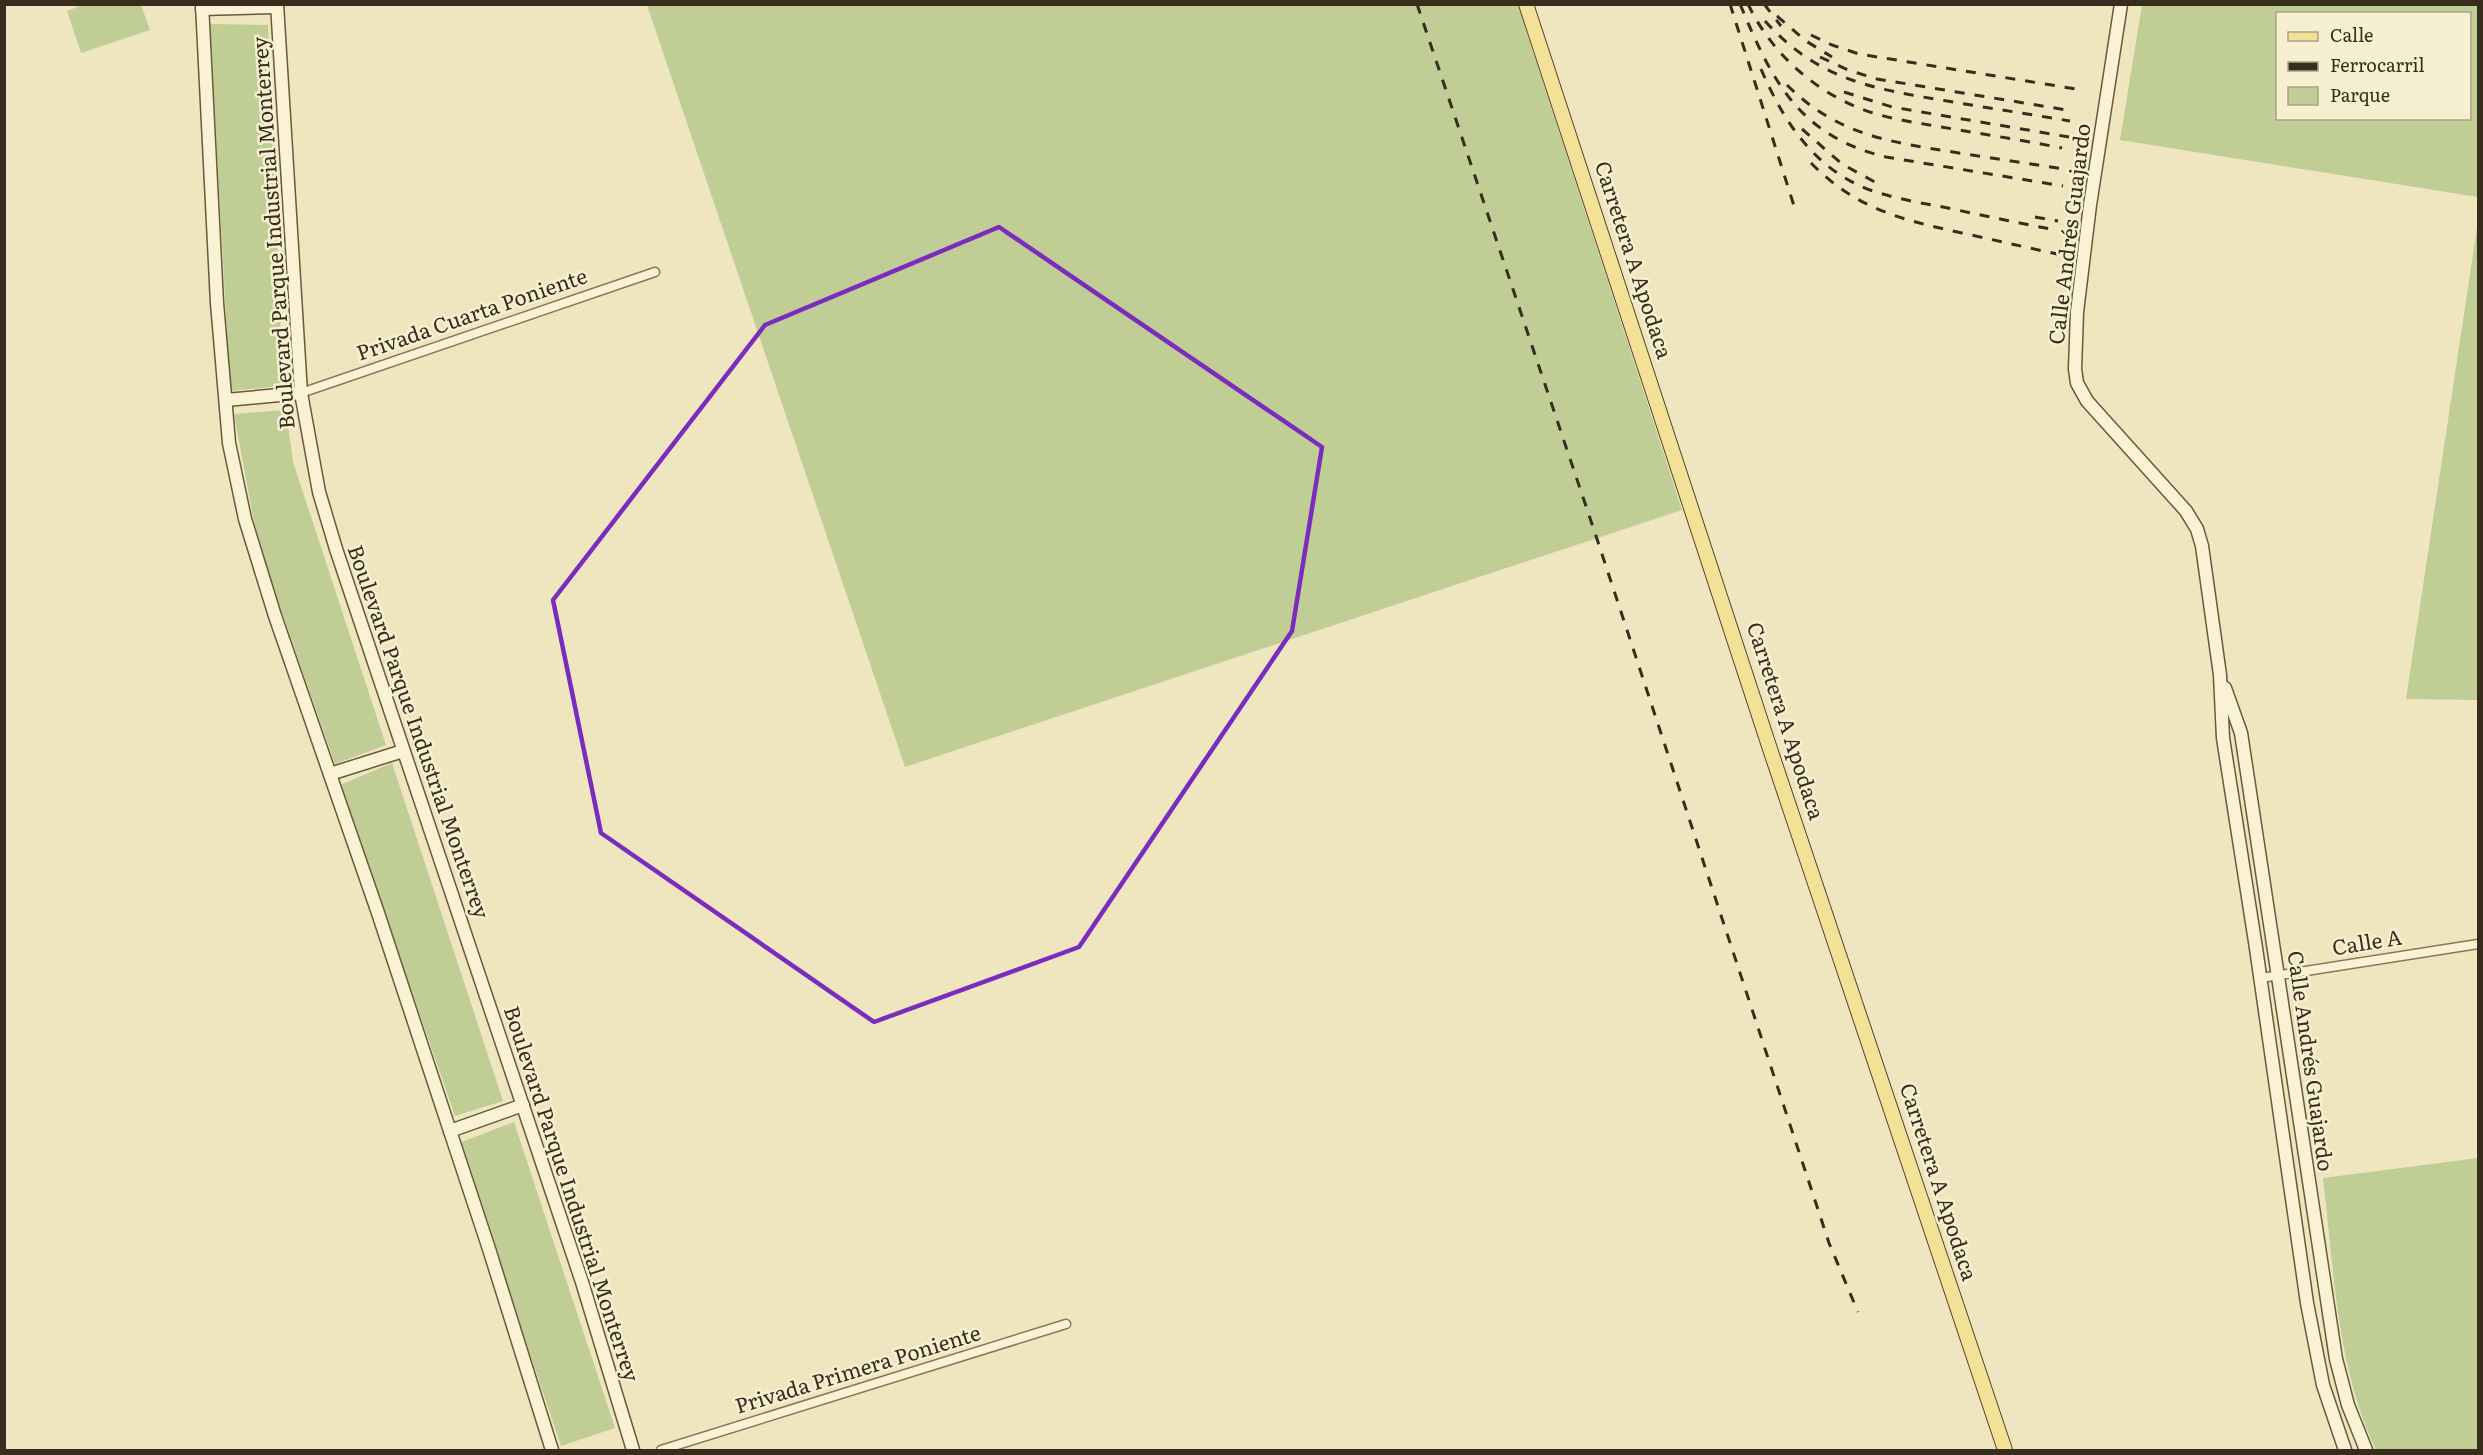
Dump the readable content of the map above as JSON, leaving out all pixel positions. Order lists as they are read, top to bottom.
{
  "streets": {
    "main road": ["Carretera A Apodaca"],
    "street": [
      "Boulevard Parque Industrial Monterrey",
      "Calle Andrés Guajardo",
      "Privada Cuarta Poniente",
      "Calle A",
      "Privada Primera Poniente"
    ]
  },
  "crossings": [
    ["Boulevard Parque Industrial Monterrey", "Privada Cuarta Poniente"],
    ["Calle Andrés Guajardo", "Calle A"]
  ],
  "legend": ["Calle", "Ferrocarril", "Parque"]
}
